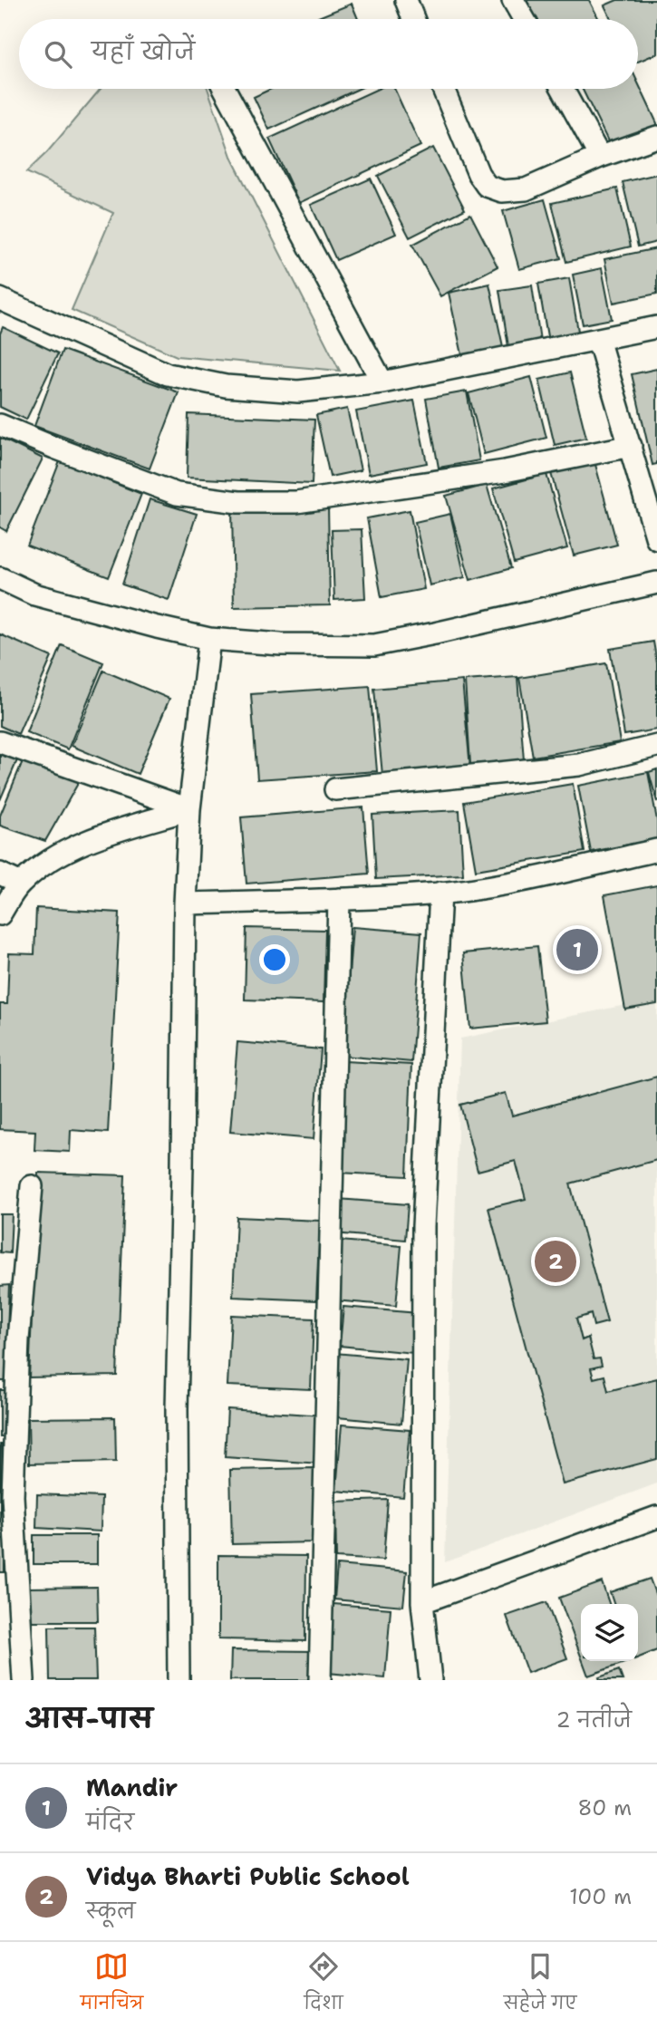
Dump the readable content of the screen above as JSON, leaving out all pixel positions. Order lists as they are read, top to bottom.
{
  "page": {
    "search": "यहाँ खोजें",
    "pins": ["1", "2"],
    "heading": ["आस-पास", "2 नतीजे"],
    "list": [
      {
        "mark": "1",
        "name": "Mandir",
        "note": "मंदिर",
        "value": "80 m"
      },
      {
        "mark": "2",
        "name": "Vidya Bharti Public School",
        "note": "स्कूल",
        "value": "100 m"
      }
    ],
    "nav": ["मानचित्र", "दिशा", "सहेजे गए"]
  }
}
